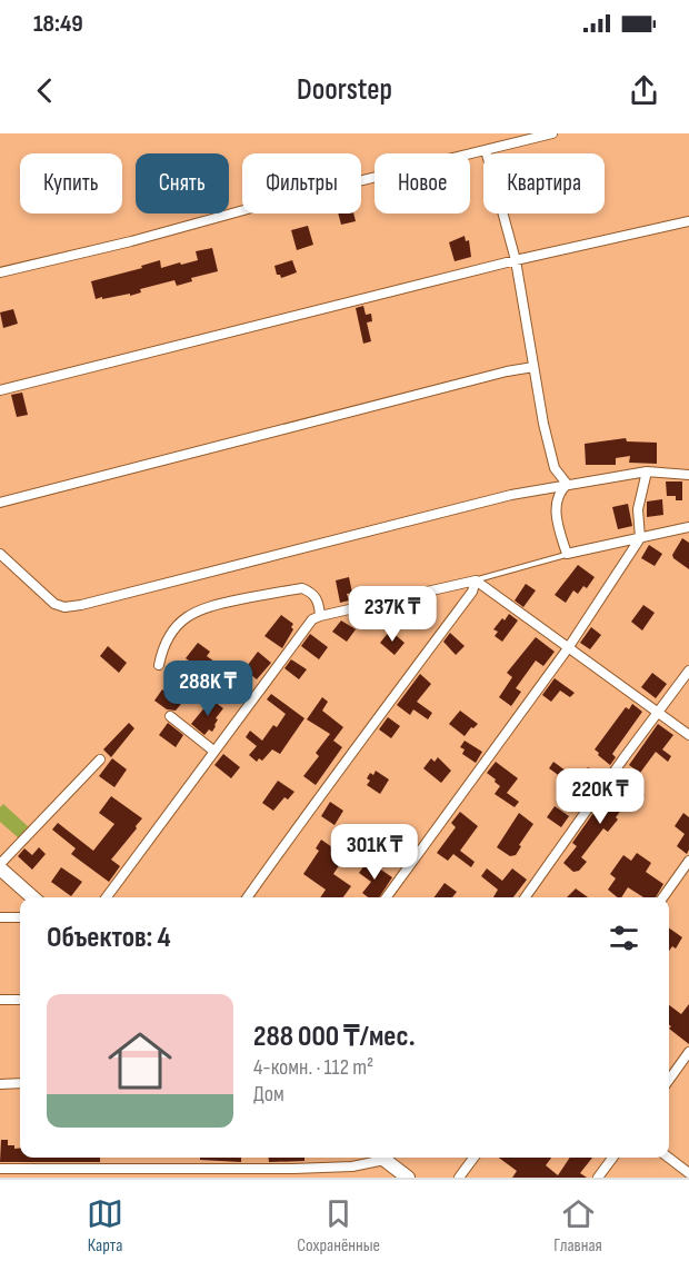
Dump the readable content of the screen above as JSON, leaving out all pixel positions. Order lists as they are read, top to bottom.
{
  "page": {
    "status": "18:49",
    "header": "Doorstep",
    "chip": [
      "Купить",
      "Снять",
      "Фильтры",
      "Новое",
      "Квартира"
    ],
    "price": [
      "237K ₸",
      "288K ₸",
      "220K ₸",
      "301K ₸"
    ],
    "heading": "Объектов: 4",
    "list": [
      {
        "name": "288 000 ₸/мес.",
        "note": "4-комн. · 112 m² · Дом"
      }
    ],
    "tabs": ["Карта", "Сохранённые", "Главная"]
  }
}
